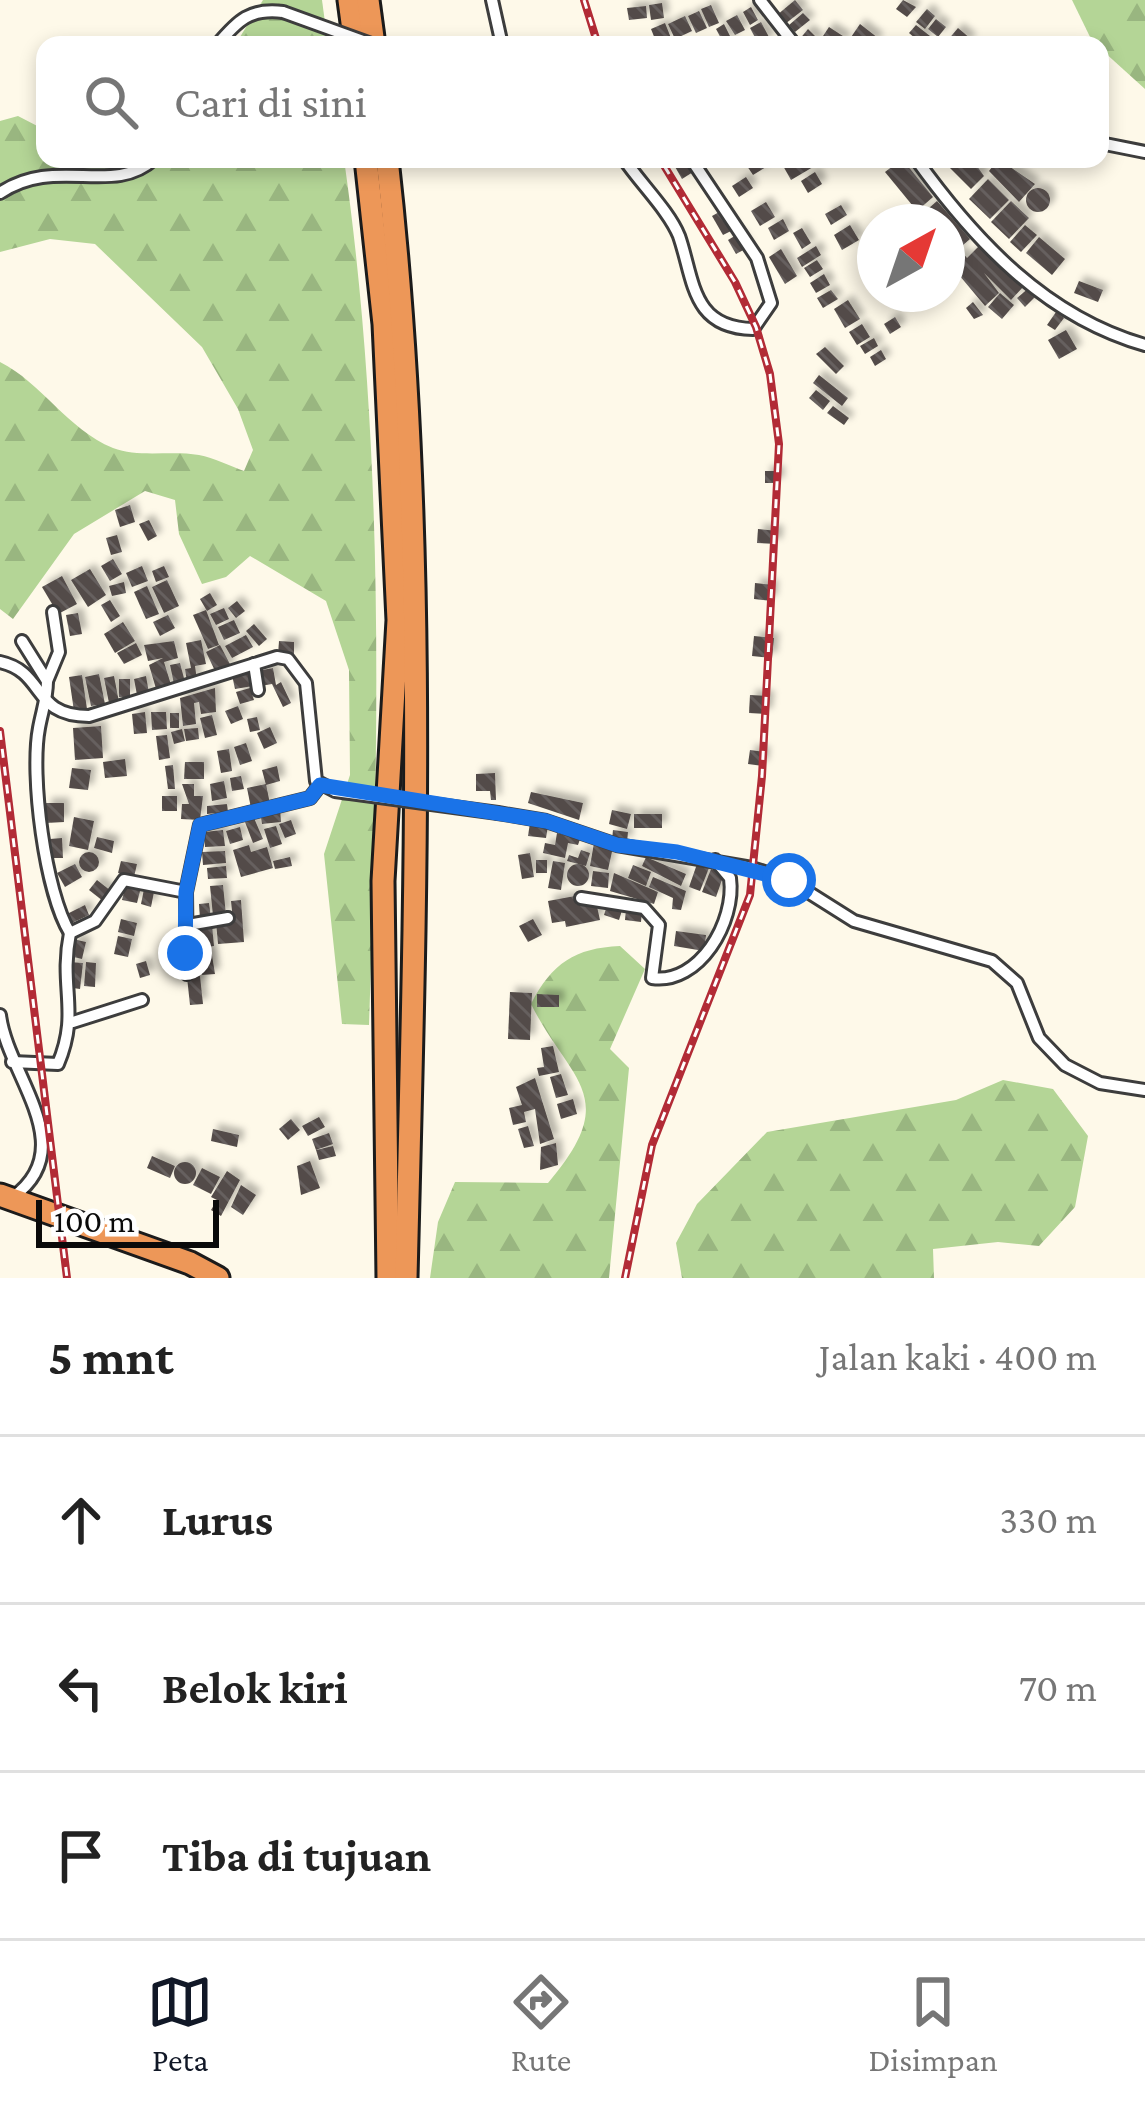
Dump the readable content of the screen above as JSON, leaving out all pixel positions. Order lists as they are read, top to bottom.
{
  "scale_bar": "100 m",
  "north": "top right",
  "page": {
    "search": "Cari di sini",
    "scale": "100 m",
    "heading": ["5 mnt", "Jalan kaki · 400 m"],
    "list": [
      ["Lurus", "330 m"],
      ["Belok kiri", "70 m"],
      "Tiba di tujuan"
    ],
    "nav": ["Peta", "Rute", "Disimpan"]
  }
}
